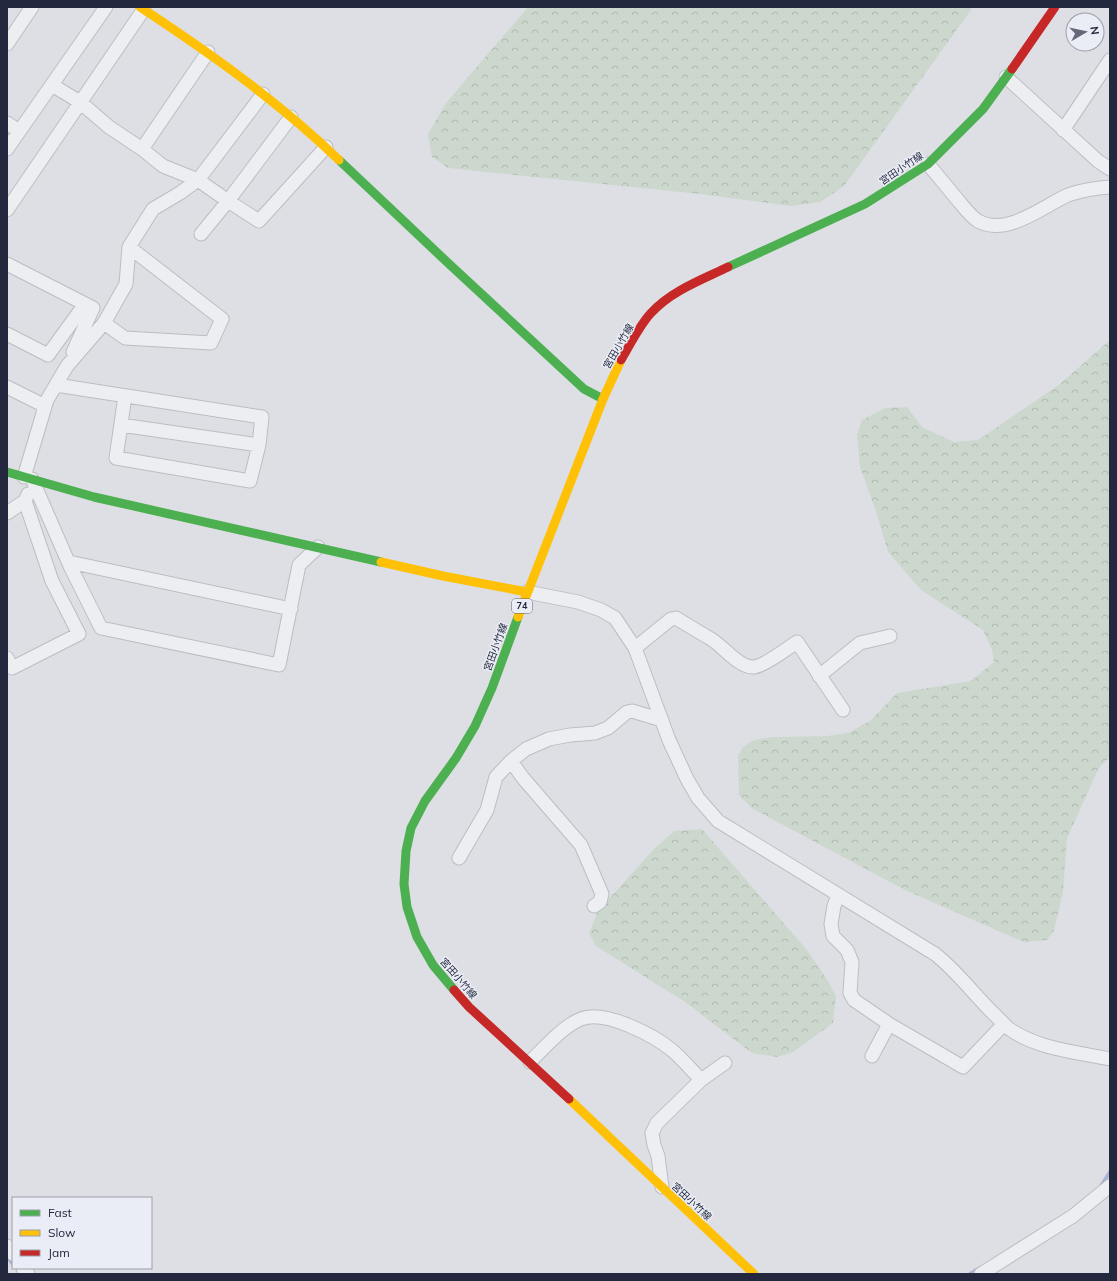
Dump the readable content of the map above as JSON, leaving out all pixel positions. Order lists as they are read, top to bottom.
{
  "streets": {
    "main road": ["宮田小竹線", "74"]
  },
  "legend": ["Fast", "Slow", "Jam"],
  "north": "right"
}
